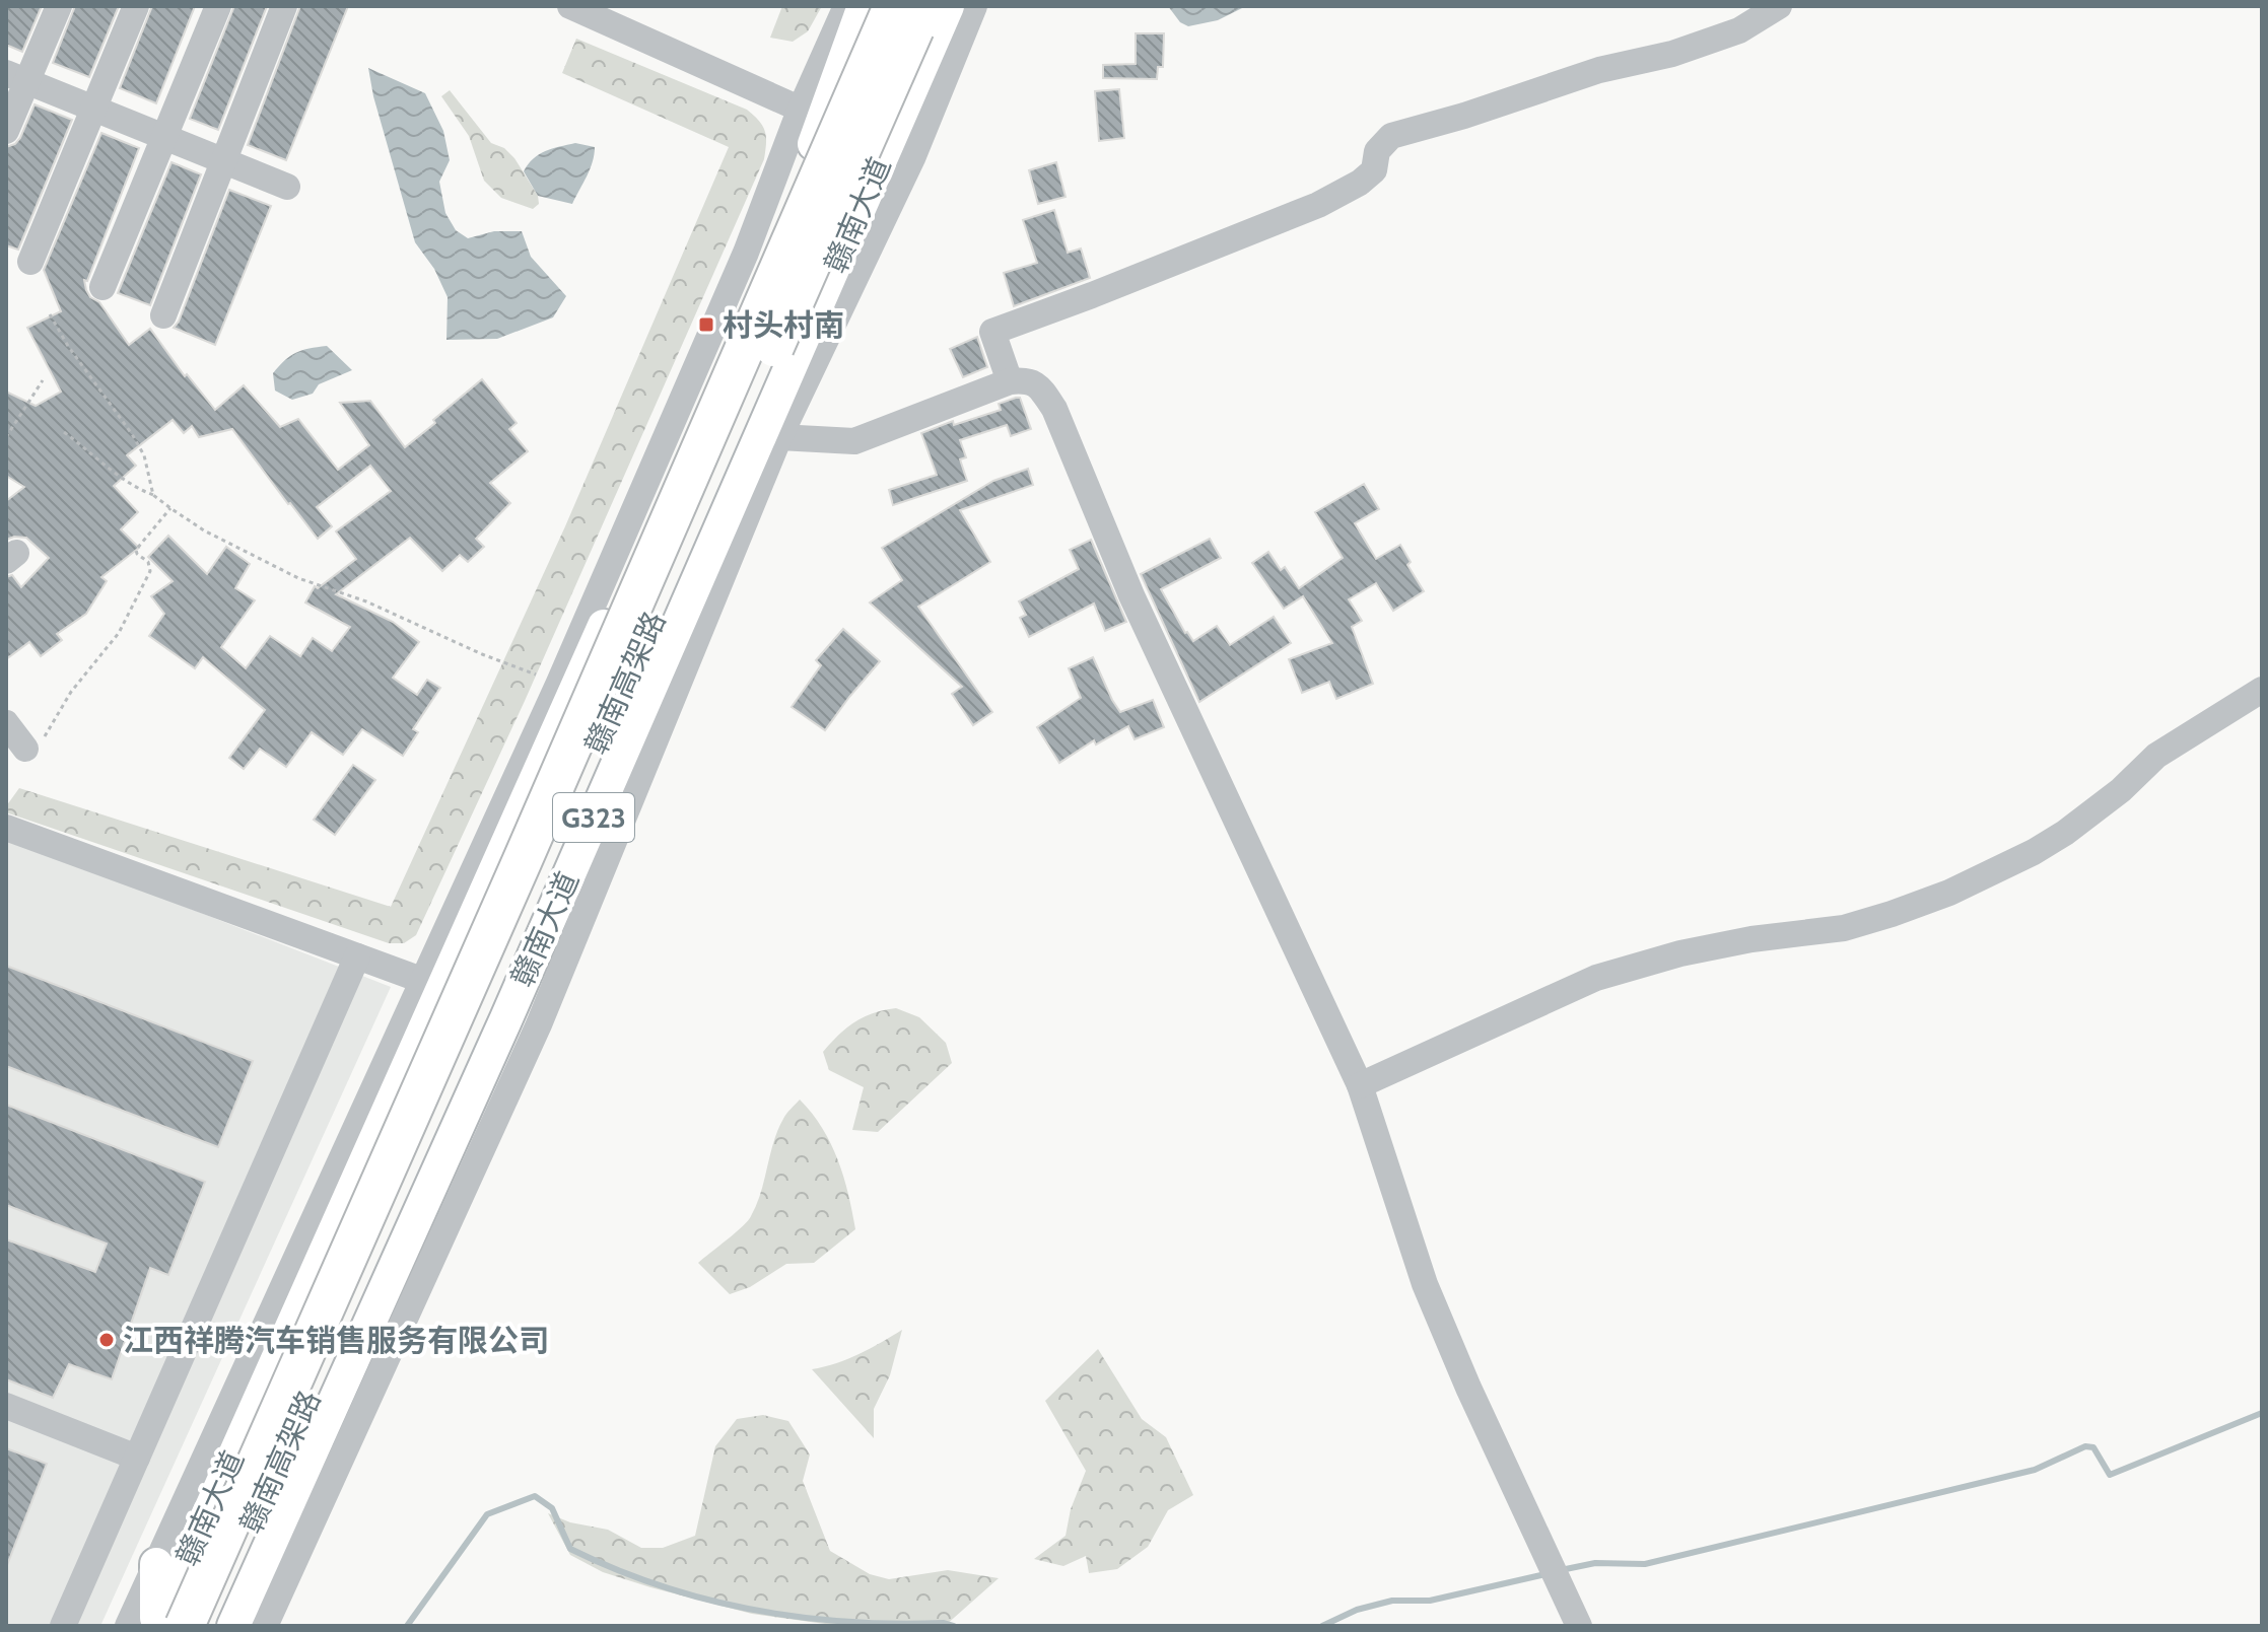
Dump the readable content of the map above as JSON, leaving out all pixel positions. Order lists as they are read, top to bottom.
{
  "streets": {
    "highway": ["赣南高架路"],
    "main road": ["赣南大道", "G323"]
  },
  "crossings": [
    ["赣南大道", "赣南高架路"]
  ],
  "places": {
    "transit": ["村头村南"],
    "other": ["江西祥腾汽车销售服务有限公司"]
  }
}
